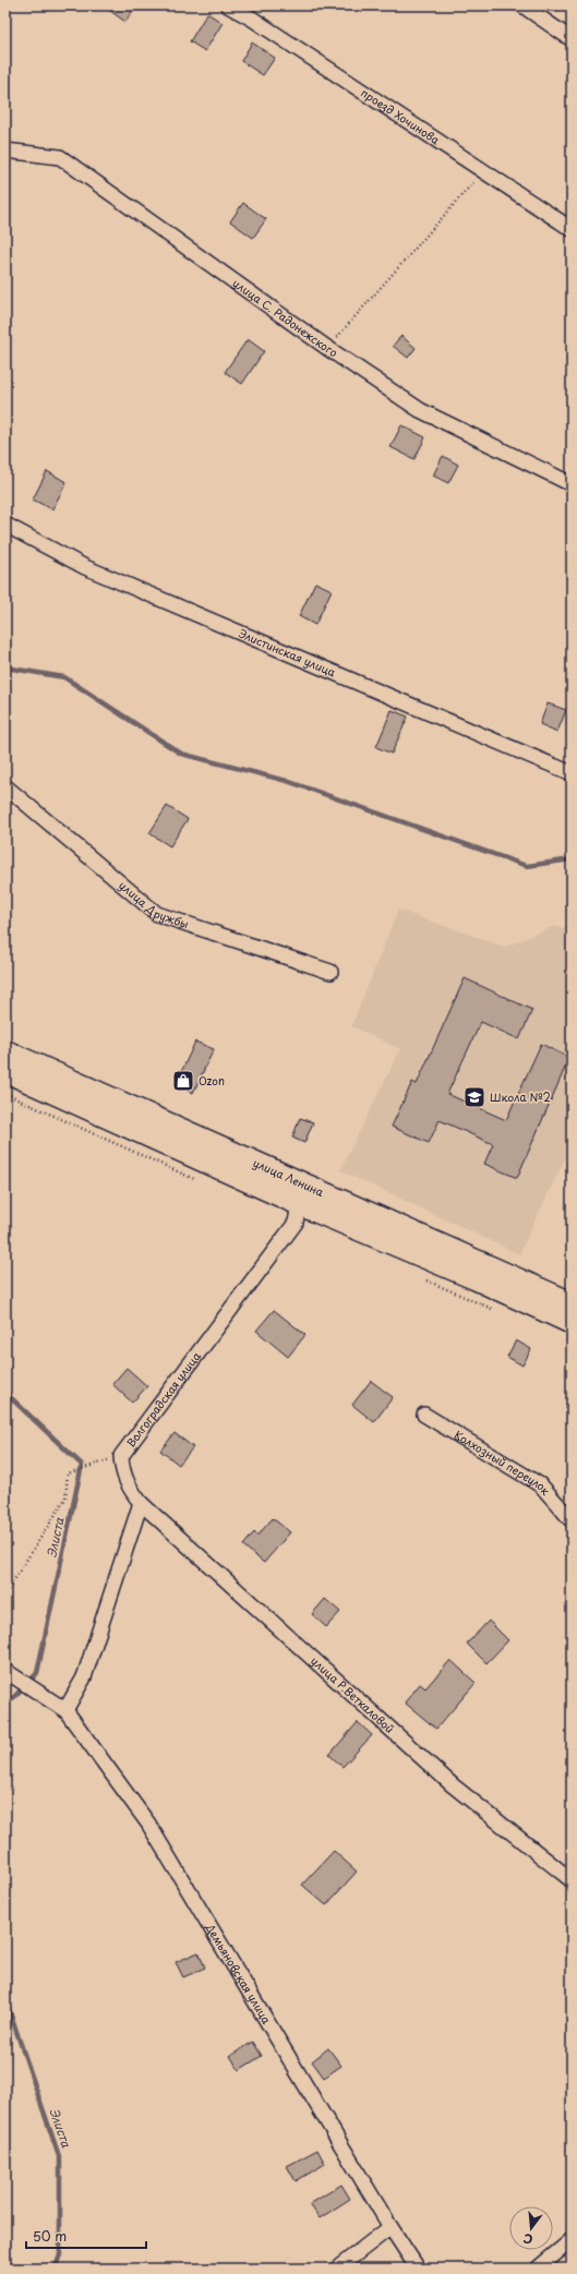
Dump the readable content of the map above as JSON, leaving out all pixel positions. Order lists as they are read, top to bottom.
{
  "streets": {
    "main road": ["улица Ленина"],
    "street": [
      "проезд Хочинова",
      "улица С. Радонежского",
      "Элистинская улица",
      "улица Дружбы",
      "Волгоградская улица",
      "Колхозный переулок",
      "улица Р.Веткаловой",
      "Демьяновская улица"
    ]
  },
  "crossings": [
    ["улица Ленина", "Волгоградская улица"],
    ["Волгоградская улица", "улица Р.Веткаловой"]
  ],
  "water": ["Элиста"],
  "places": {
    "shop": ["Ozon"],
    "school or university": ["Школа №2"]
  },
  "scale_bar": "50 m",
  "north": "bottom"
}
